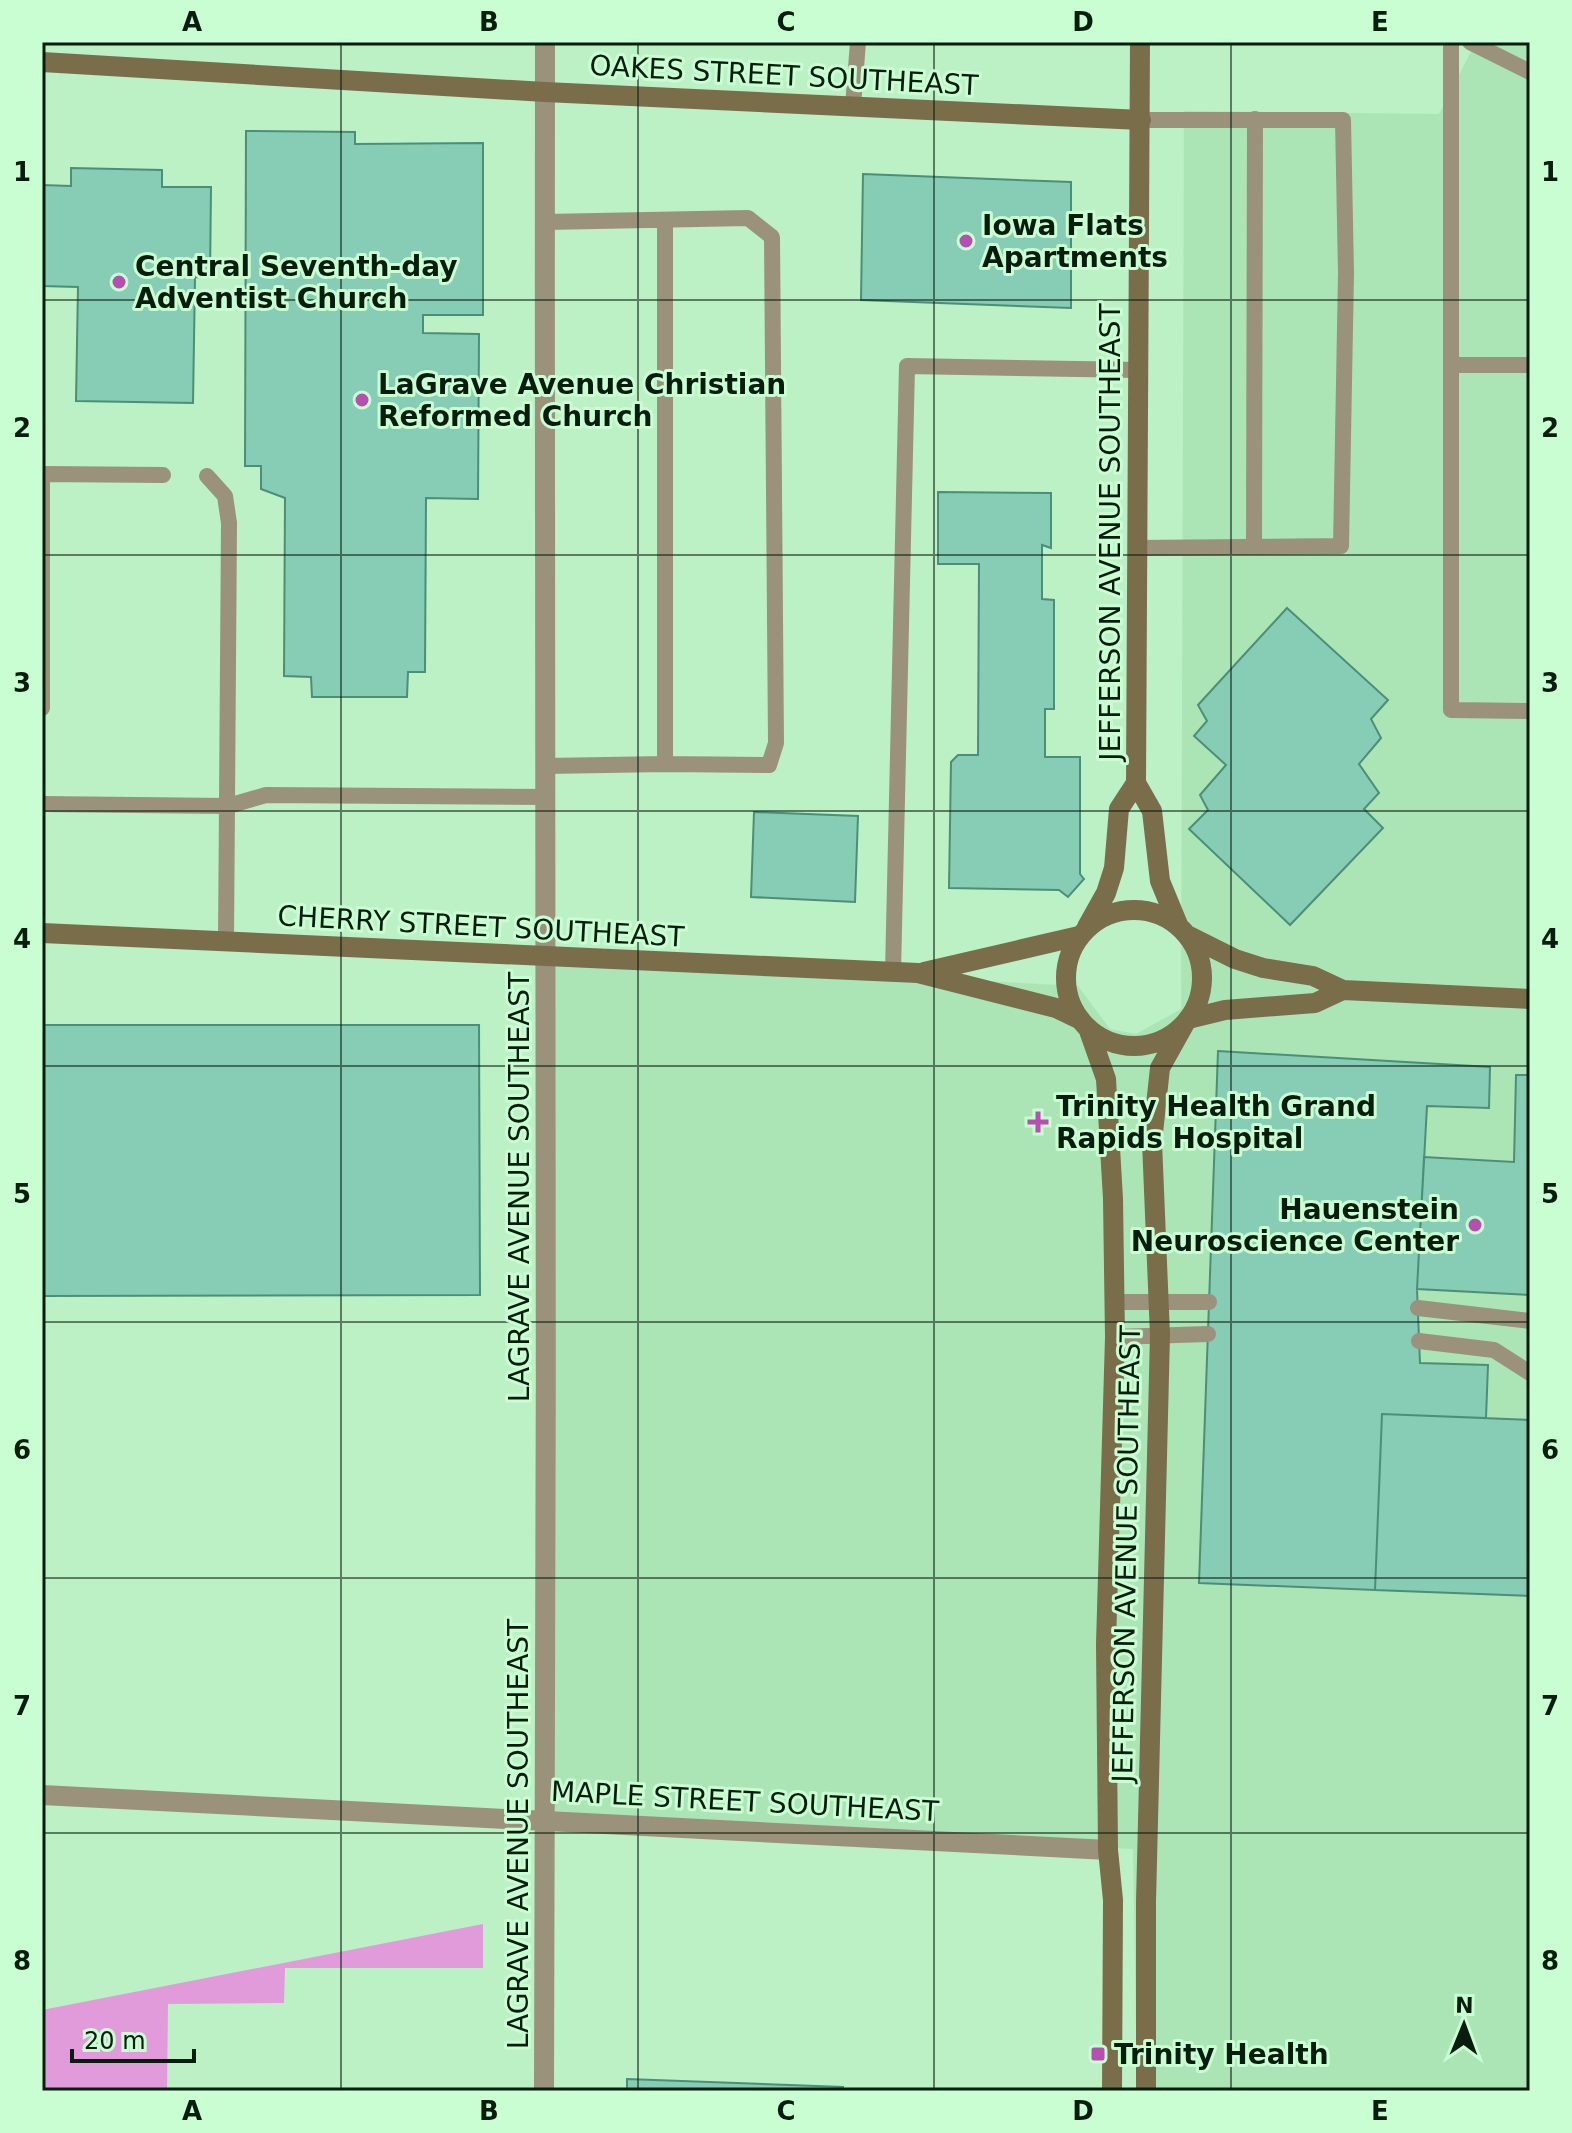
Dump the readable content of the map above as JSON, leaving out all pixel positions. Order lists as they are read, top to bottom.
{
  "streets": {
    "street": [
      "OAKES STREET SOUTHEAST",
      "JEFFERSON AVENUE SOUTHEAST",
      "CHERRY STREET SOUTHEAST",
      "LAGRAVE AVENUE SOUTHEAST",
      "MAPLE STREET SOUTHEAST"
    ]
  },
  "crossings": [
    ["OAKES STREET SOUTHEAST", "JEFFERSON AVENUE SOUTHEAST"],
    ["OAKES STREET SOUTHEAST", "LAGRAVE AVENUE SOUTHEAST"],
    ["JEFFERSON AVENUE SOUTHEAST", "CHERRY STREET SOUTHEAST"],
    ["JEFFERSON AVENUE SOUTHEAST", "MAPLE STREET SOUTHEAST"],
    ["CHERRY STREET SOUTHEAST", "LAGRAVE AVENUE SOUTHEAST"],
    ["LAGRAVE AVENUE SOUTHEAST", "MAPLE STREET SOUTHEAST"]
  ],
  "places": {
    "other": [
      "Iowa Flats Apartments",
      "Central Seventh-day Adventist Church",
      "LaGrave Avenue Christian Reformed Church",
      "Hauenstein Neuroscience Center"
    ],
    "health": ["Trinity Health Grand Rapids Hospital"],
    "transit": ["Trinity Health"]
  },
  "scale_bar": "20 m",
  "north": "top",
  "grid": {
    "columns": [
      "A",
      "B",
      "C",
      "D",
      "E"
    ],
    "rows": [
      "1",
      "2",
      "3",
      "4",
      "5",
      "6",
      "7",
      "8"
    ]
  }
}
